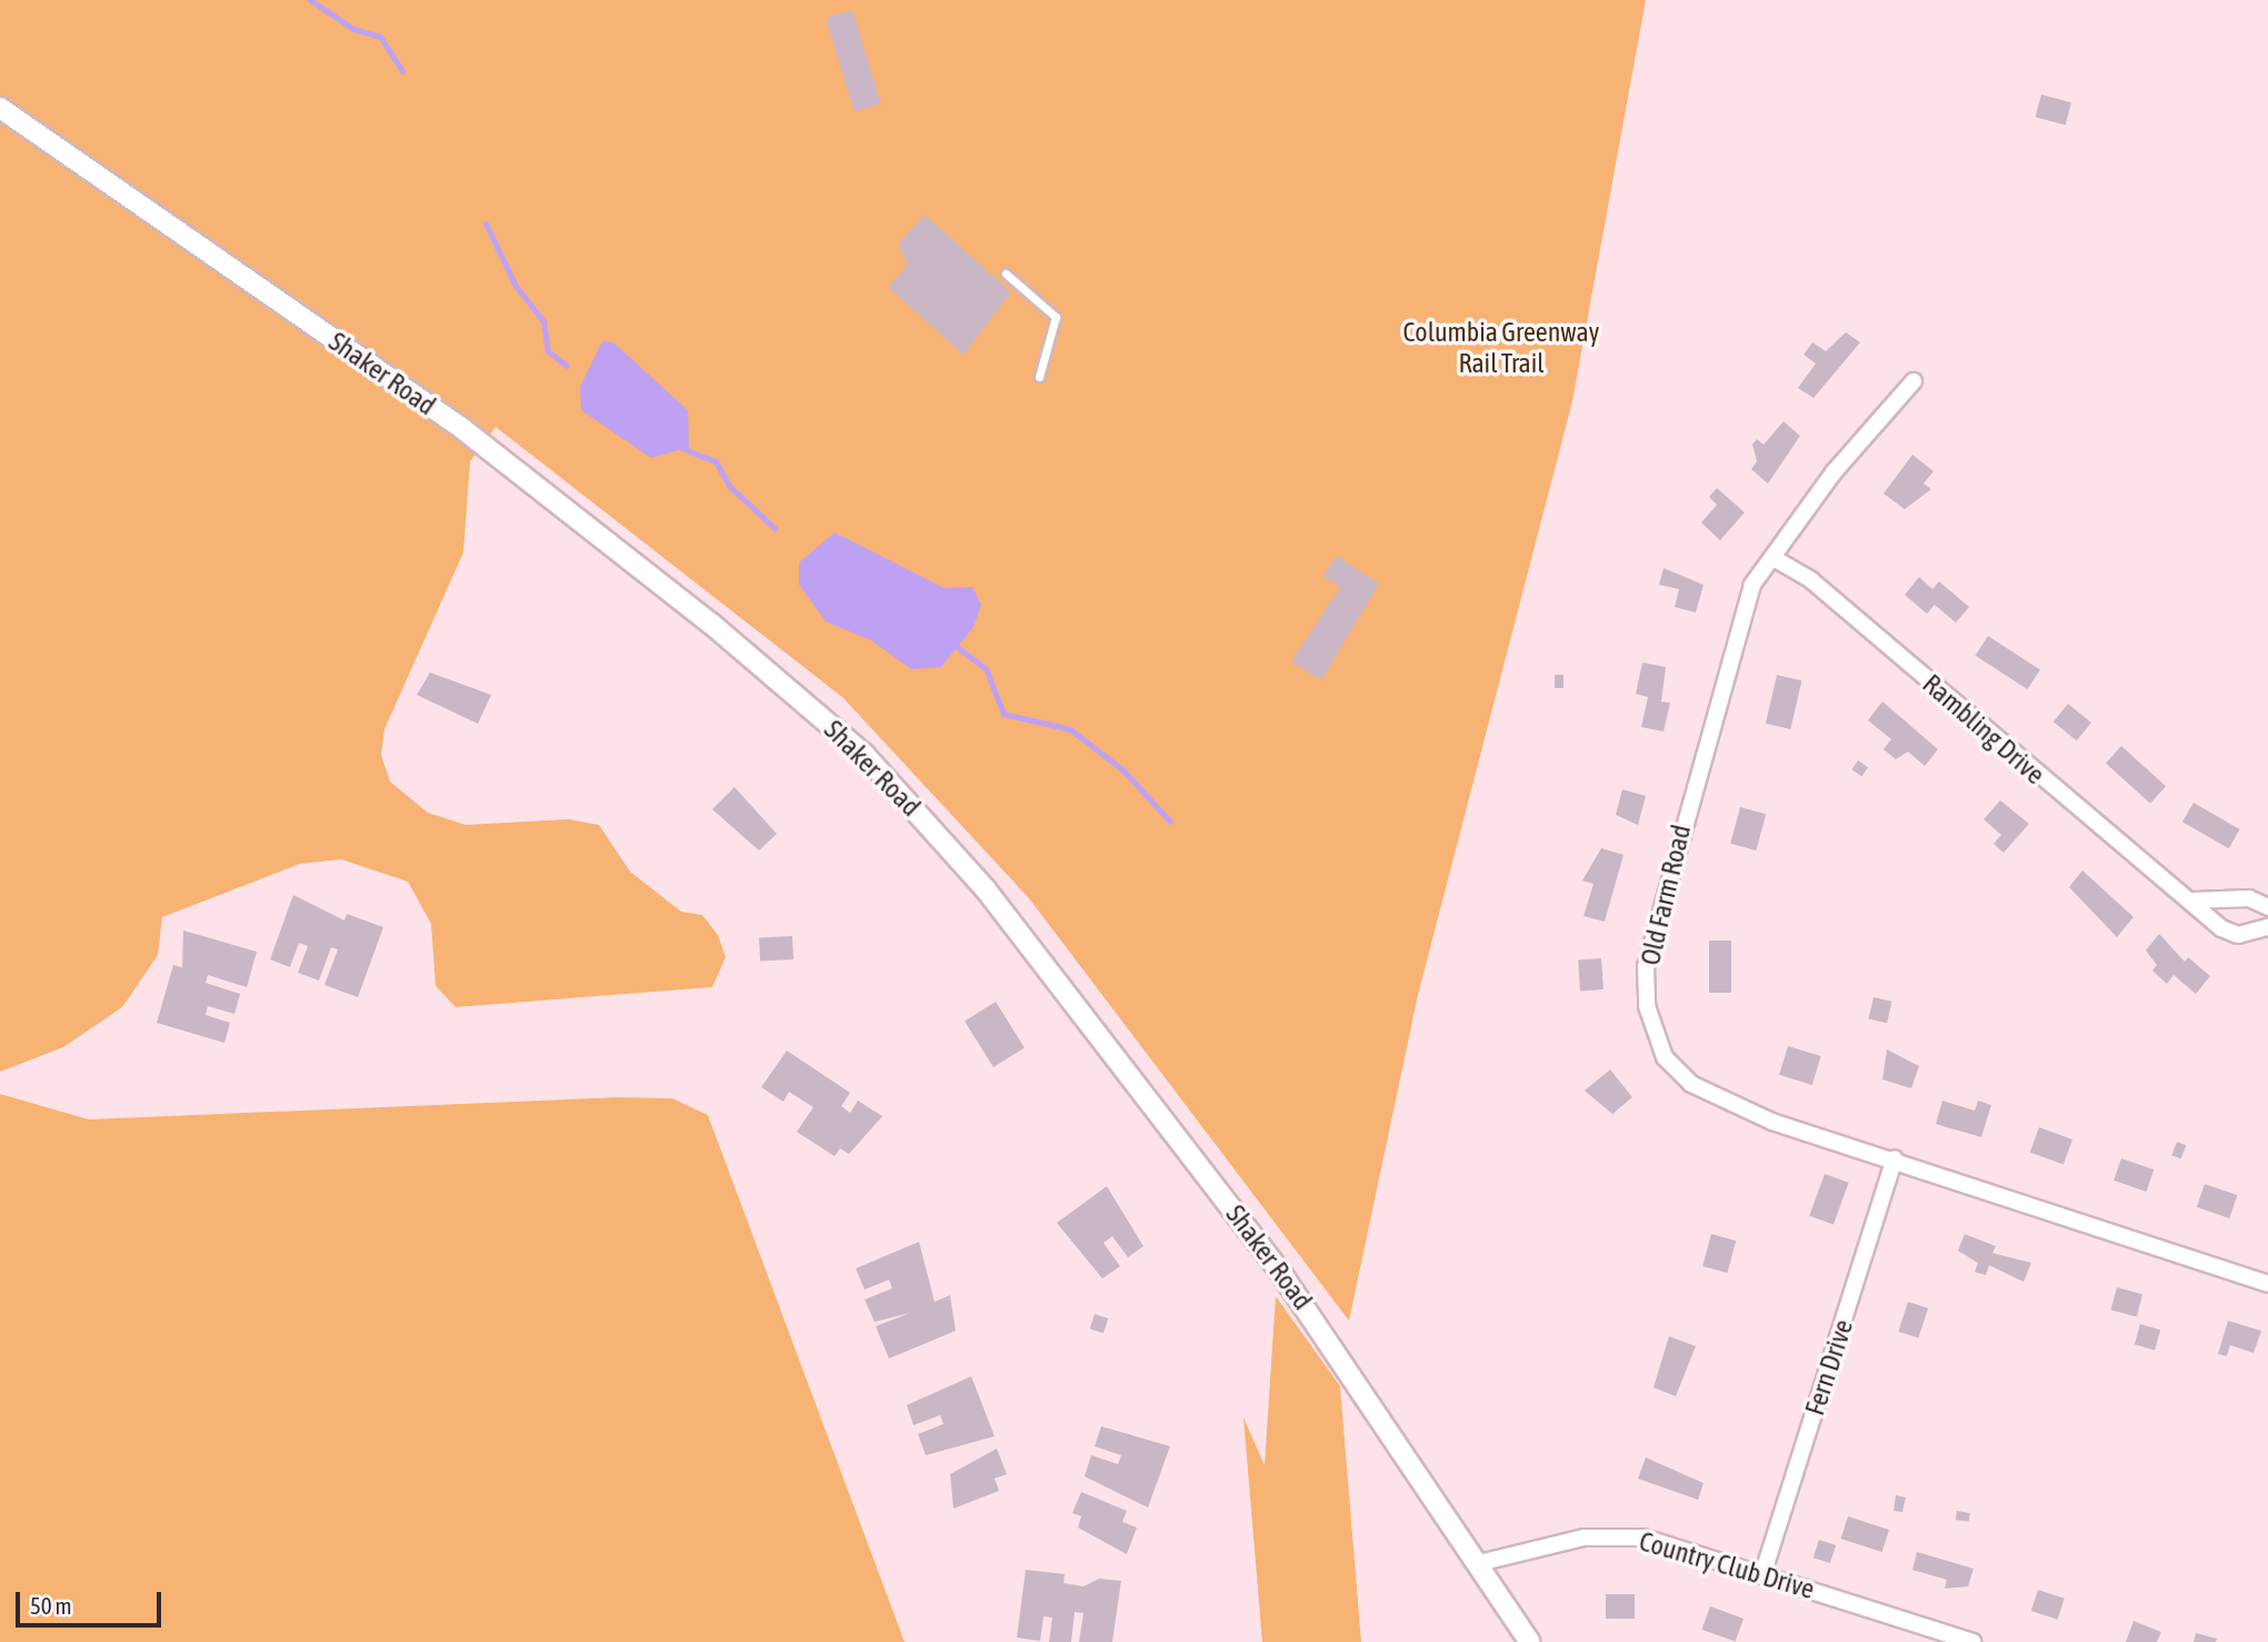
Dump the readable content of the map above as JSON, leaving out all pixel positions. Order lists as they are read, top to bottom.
{
  "streets": {
    "street": [
      "Shaker Road",
      "Rambling Drive",
      "Old Farm Road",
      "Fern Drive",
      "Country Club Drive"
    ]
  },
  "crossings": [
    ["Shaker Road", "Country Club Drive"],
    ["Rambling Drive", "Old Farm Road"],
    ["Old Farm Road", "Fern Drive"],
    ["Fern Drive", "Country Club Drive"]
  ],
  "parks": ["Columbia Greenway Rail Trail"],
  "scale_bar": "50 m"
}
